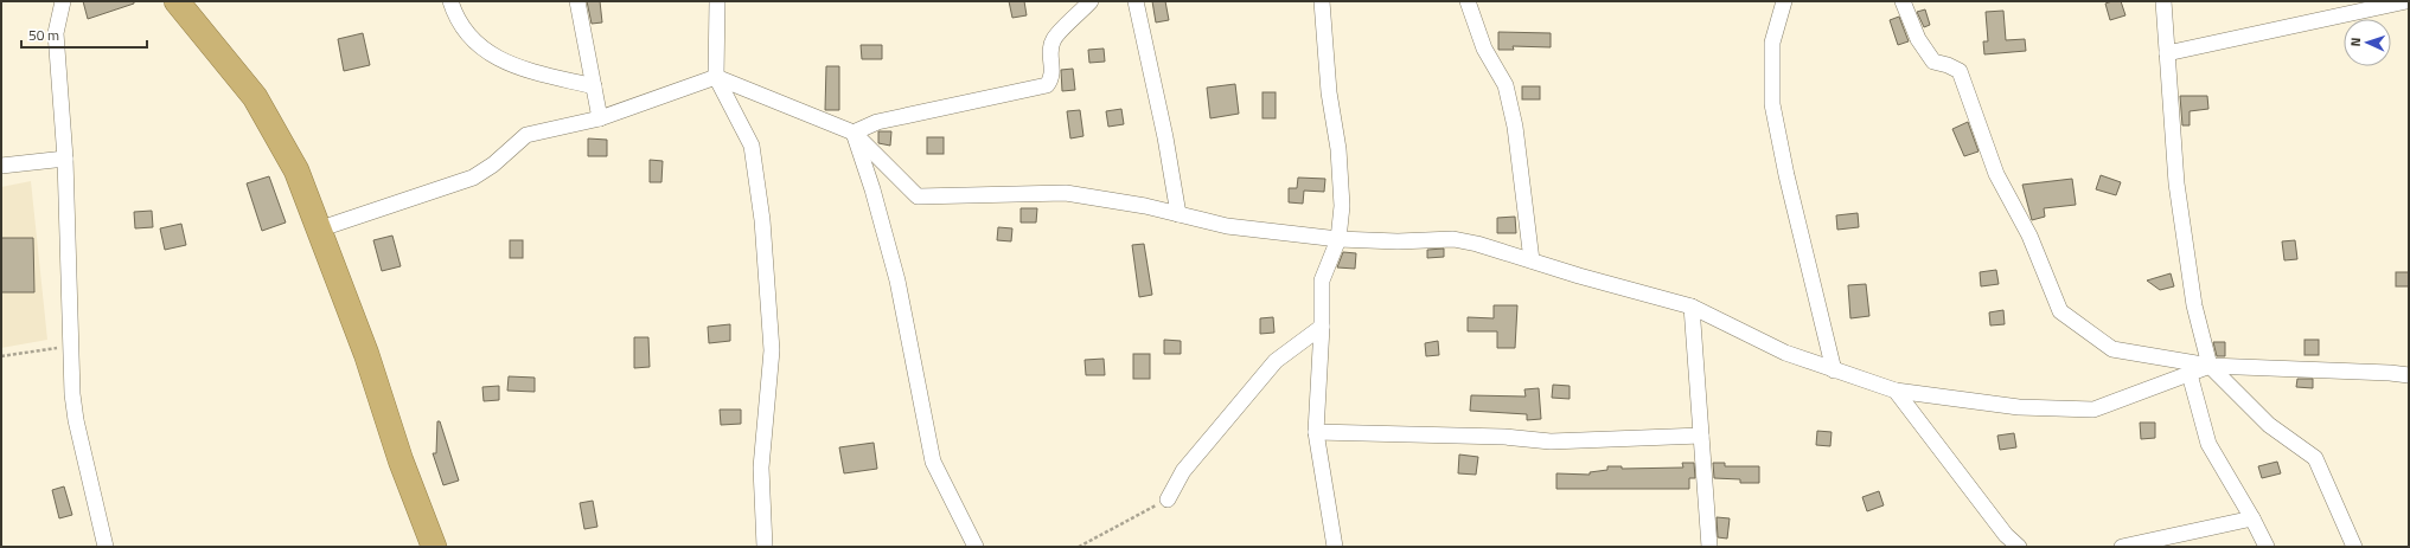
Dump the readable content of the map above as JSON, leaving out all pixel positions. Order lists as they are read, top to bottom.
{
  "scale_bar": "50 m",
  "north": "left"
}
